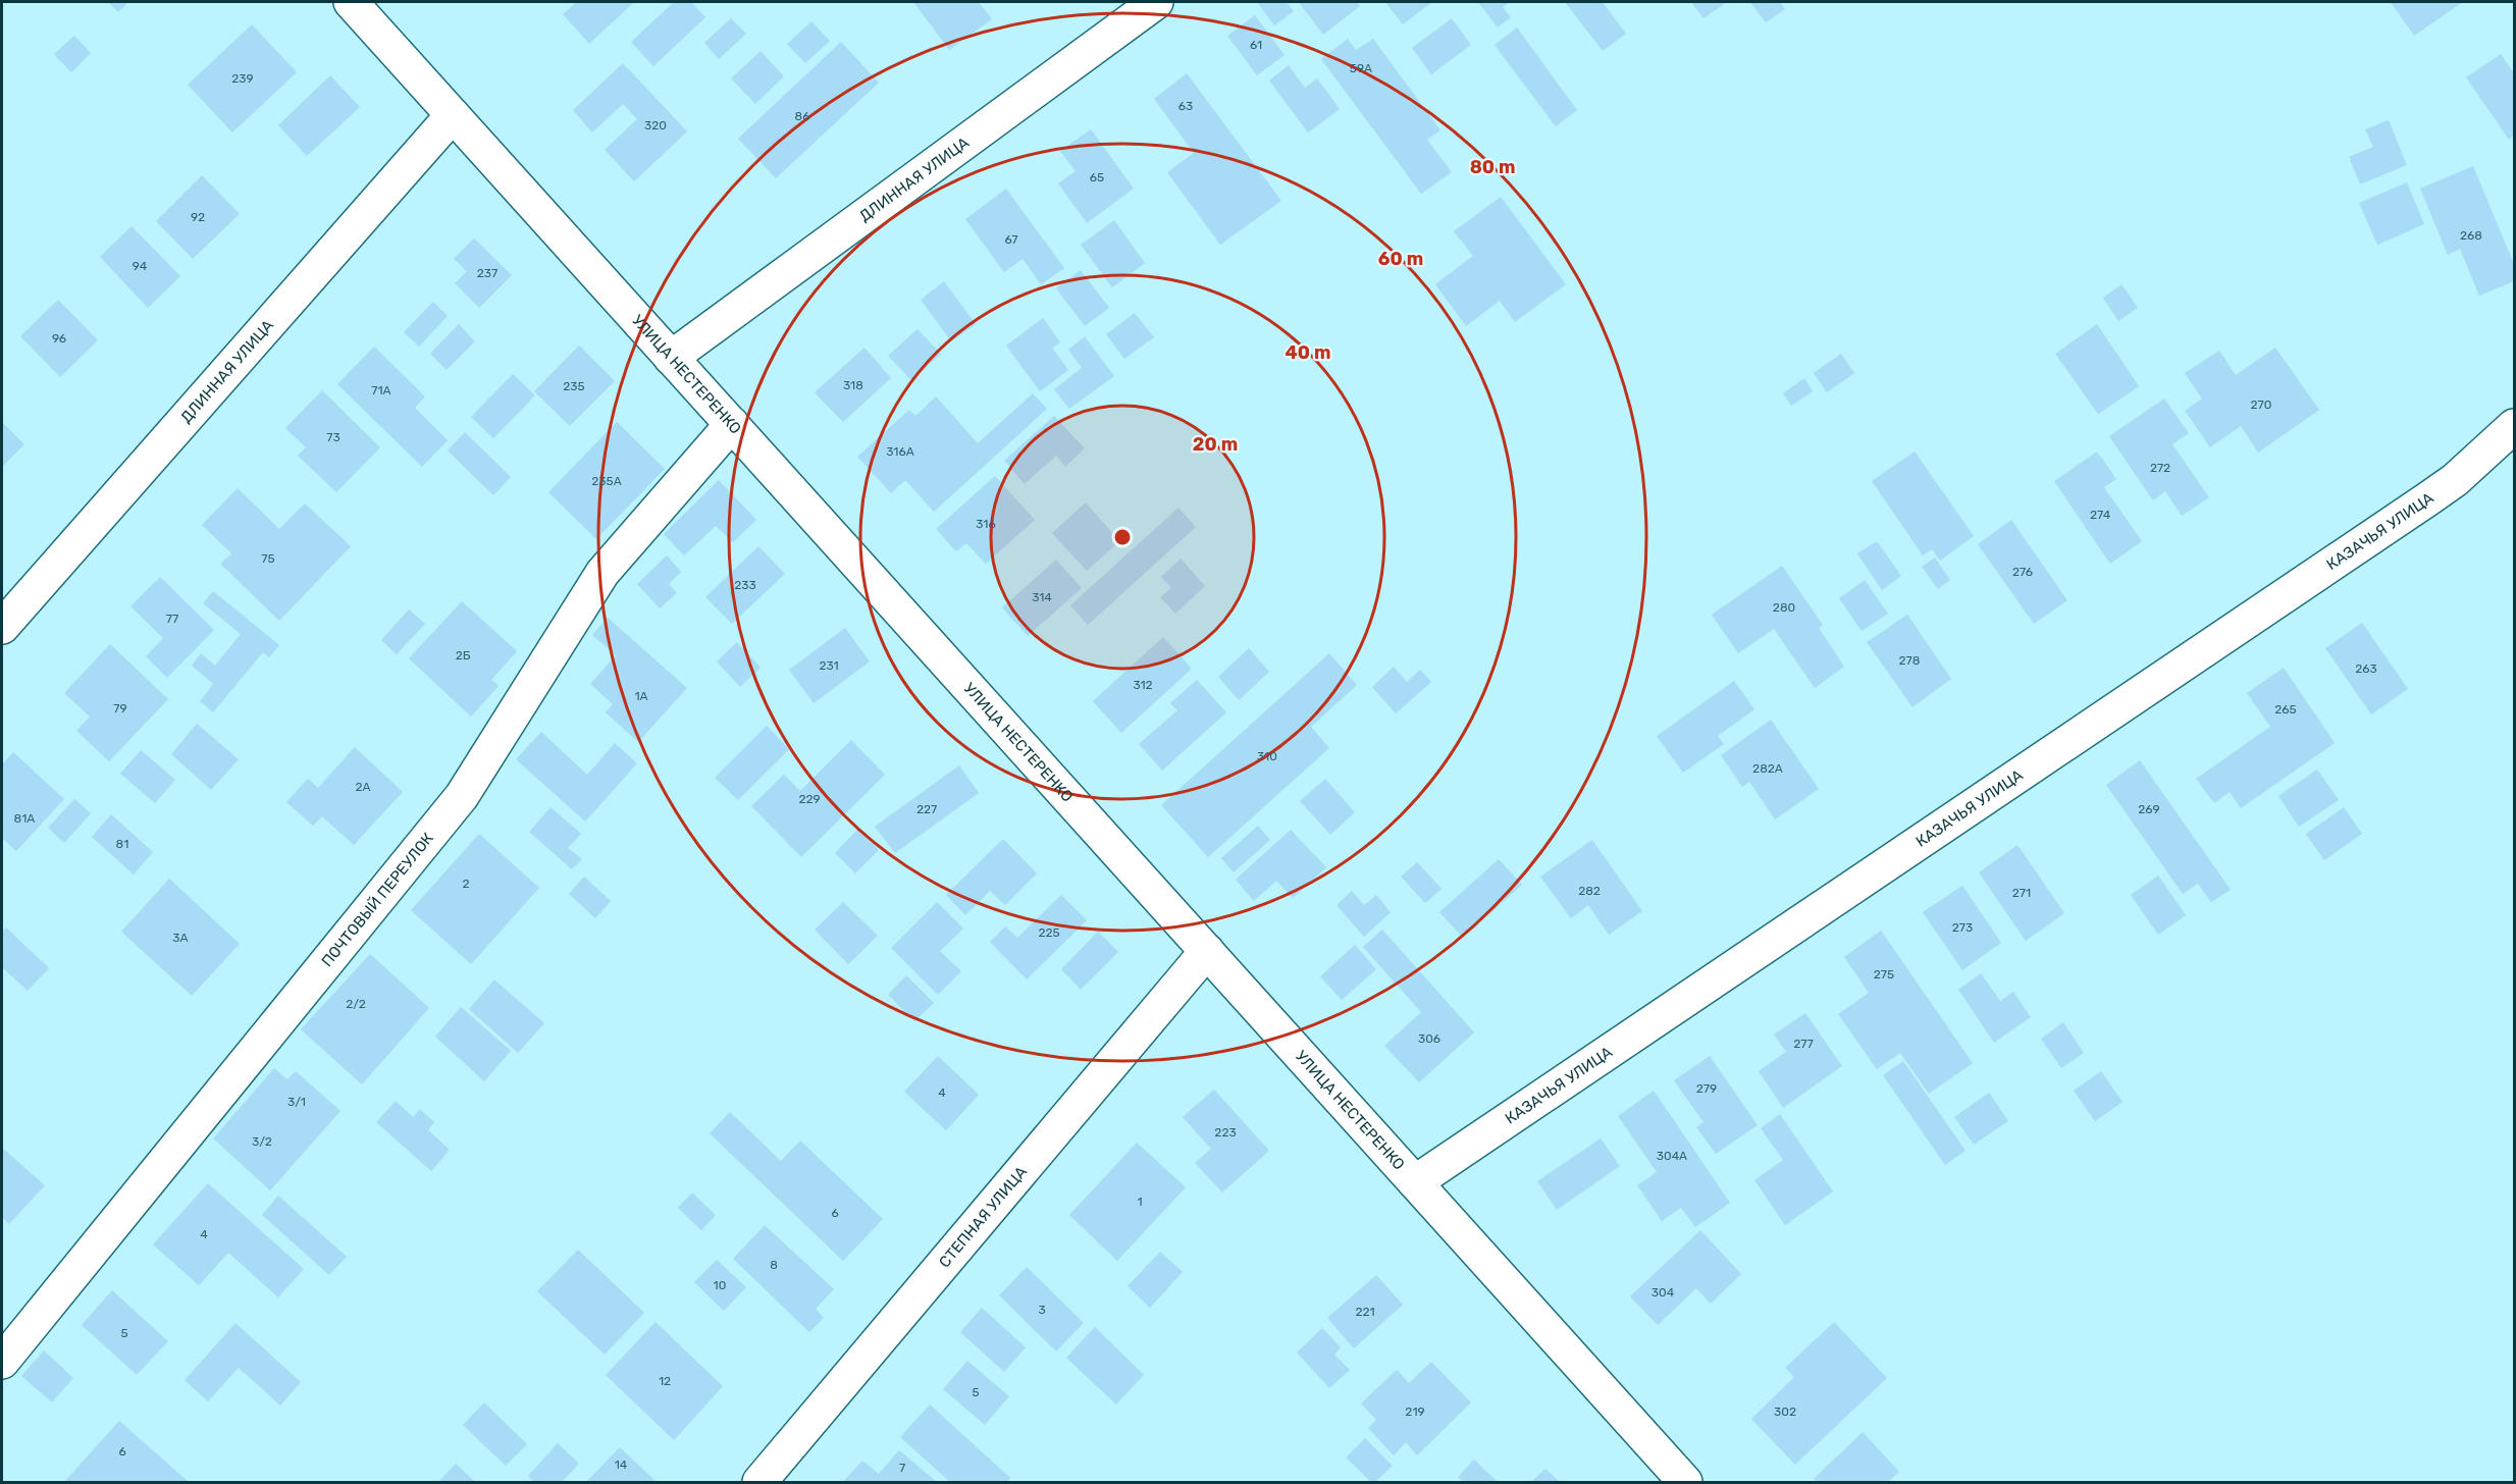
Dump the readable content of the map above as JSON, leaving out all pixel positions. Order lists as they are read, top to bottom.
{
  "streets": {
    "street": [
      "ДЛИННАЯ УЛИЦА",
      "УЛИЦА НЕСТЕРЕНКО",
      "КАЗАЧЬЯ УЛИЦА",
      "ПОЧТОВЫЙ ПЕРЕУЛОК",
      "СТЕПНАЯ УЛИЦА"
    ]
  },
  "crossings": [
    ["ДЛИННАЯ УЛИЦА", "УЛИЦА НЕСТЕРЕНКО"],
    ["УЛИЦА НЕСТЕРЕНКО", "КАЗАЧЬЯ УЛИЦА"],
    ["УЛИЦА НЕСТЕРЕНКО", "ПОЧТОВЫЙ ПЕРЕУЛОК"],
    ["УЛИЦА НЕСТЕРЕНКО", "СТЕПНАЯ УЛИЦА"]
  ],
  "house_numbers": [
    "61",
    "59А",
    "239",
    "63",
    "86",
    "320",
    "65",
    "92",
    "268",
    "67",
    "94",
    "237",
    "96",
    "318",
    "235",
    "71А",
    "270",
    "73",
    "316А",
    "272",
    "235А",
    "274",
    "316",
    "75",
    "276",
    "233",
    "314",
    "280",
    "77",
    "2Б",
    "278",
    "231",
    "263",
    "312",
    "1А",
    "79",
    "265",
    "310",
    "282А",
    "2А",
    "229",
    "227",
    "269",
    "81А",
    "81",
    "2",
    "282",
    "271",
    "273",
    "225",
    "3А",
    "275",
    "2/2",
    "306",
    "277",
    "279",
    "4",
    "3/1",
    "223",
    "3/2",
    "304А",
    "1",
    "6",
    "4",
    "8",
    "10",
    "304",
    "3",
    "221",
    "5",
    "12",
    "5",
    "219",
    "302",
    "6",
    "14",
    "7"
  ],
  "rings": [
    "80 m",
    "60 m",
    "40 m",
    "20 m"
  ]
}
